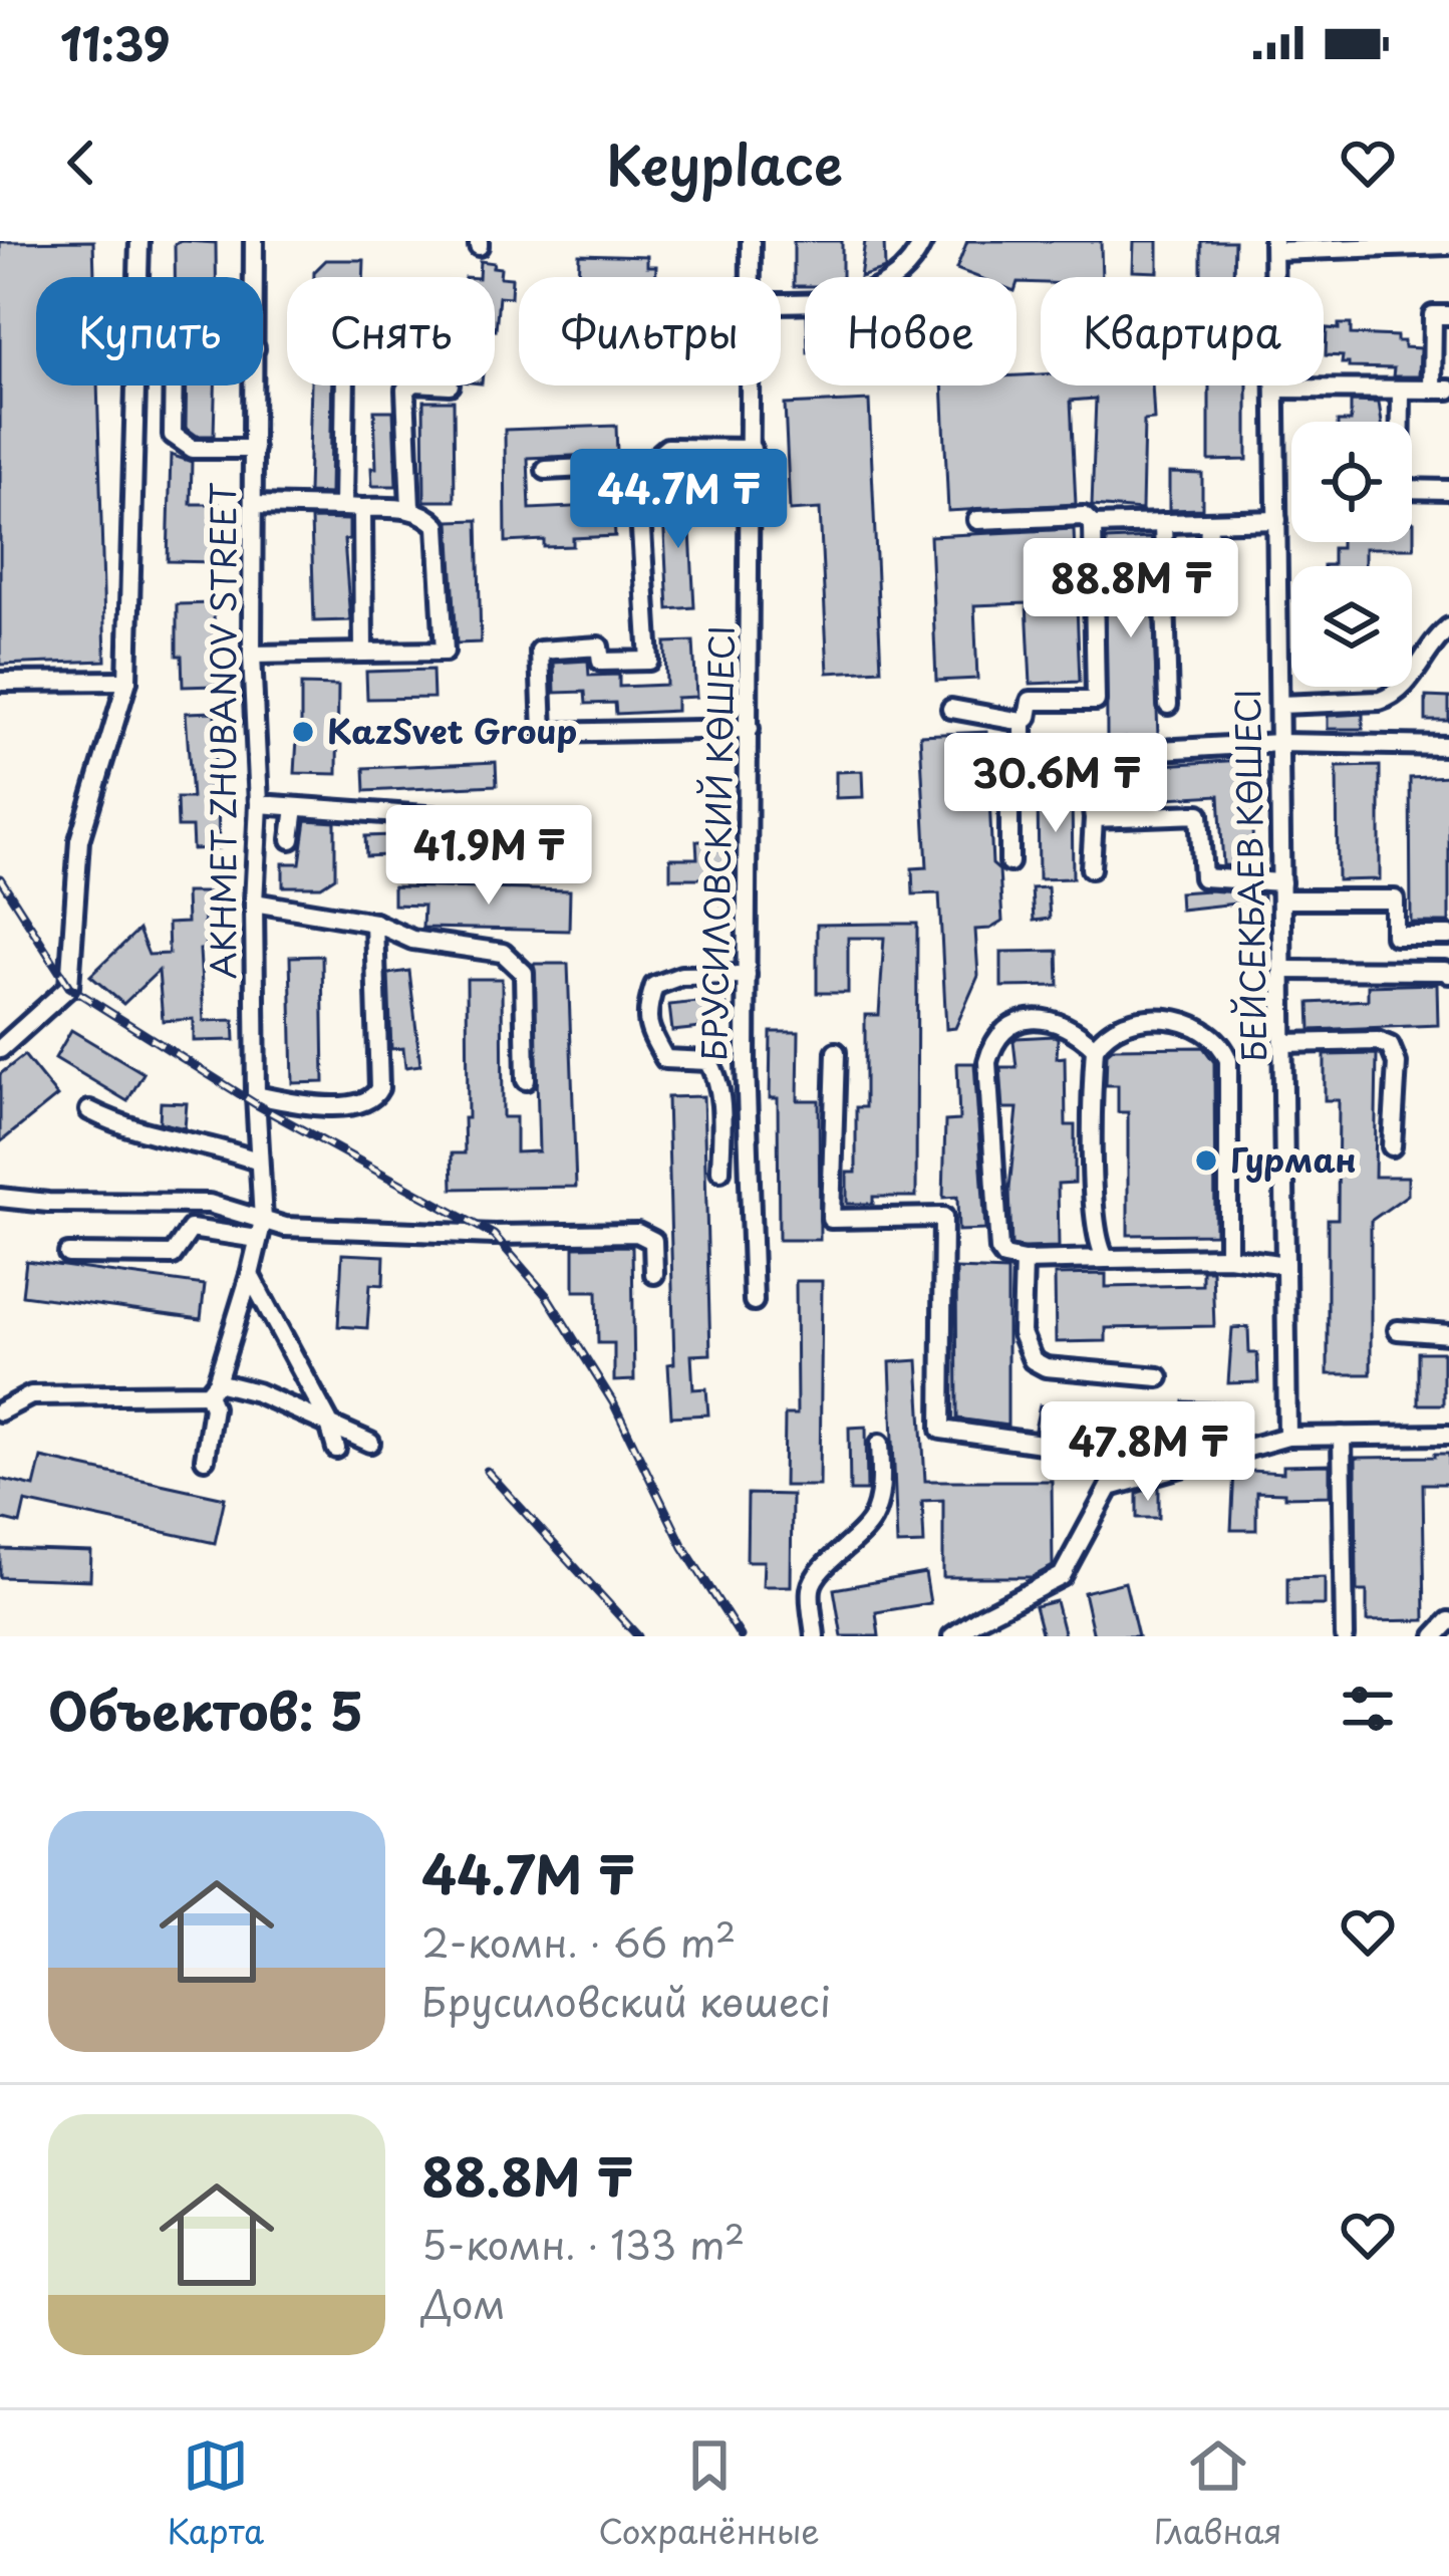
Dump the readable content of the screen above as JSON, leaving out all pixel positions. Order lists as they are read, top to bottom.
{
  "streets": {
    "street": ["AKHMET ZHUBANOV STREET", "БРУСИЛОВСКИЙ КӨШЕСІ", "БЕЙСЕКБАЕВ КӨШЕСІ"]
  },
  "places": ["KazSvet Group", "Гурман"],
  "page": {
    "status": "11:39",
    "header": "Keyplace",
    "chip": [
      "Купить",
      "Снять",
      "Фильтры",
      "Новое",
      "Квартира"
    ],
    "price": [
      "44.7M ₸",
      "88.8M ₸",
      "30.6M ₸",
      "41.9M ₸",
      "47.8M ₸"
    ],
    "heading": "Объектов: 5",
    "list": [
      {
        "name": "44.7M ₸",
        "note": "2-комн. · 66 m² · Брусиловский көшесі"
      },
      {
        "name": "88.8M ₸",
        "note": "5-комн. · 133 m² · Дом"
      }
    ],
    "tabs": ["Карта", "Сохранённые", "Главная"]
  }
}
